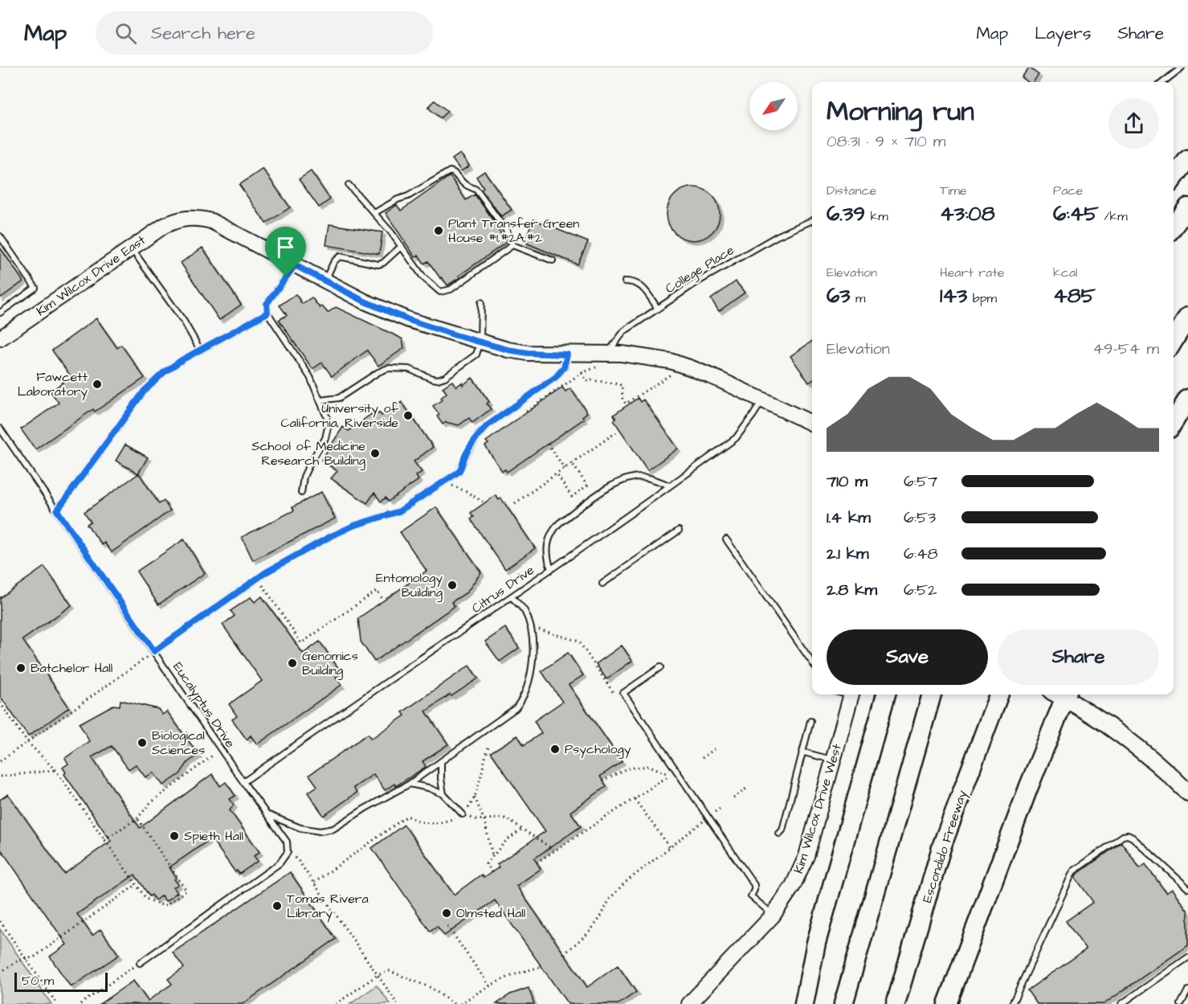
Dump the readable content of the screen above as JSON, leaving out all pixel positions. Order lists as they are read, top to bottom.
{
  "streets": {
    "highway": ["Escondido Freeway"],
    "street": ["Kim Wilcox Drive East", "Kim Wilcox Drive West"],
    "lane": ["College Place", "Citrus Drive", "Eucalyptus Drive"]
  },
  "crossings": [
    ["Citrus Drive", "Eucalyptus Drive"]
  ],
  "places": [
    "Plant Transfer Green House #1,#2A,#2",
    "Fawcett Laboratory",
    "University of California, Riverside",
    "School of Medicine Research Building",
    "Entomology Building",
    "Genomics Building",
    "Batchelor Hall",
    "Biological Sciences",
    "Psychology",
    "Spieth Hall",
    "Tomas Rivera Library",
    "Olmsted Hall"
  ],
  "scale_bar": "50 m",
  "north": "bottom left",
  "page": {
    "header": "Map",
    "search": "Search here",
    "nav": ["Map", "Layers", "Share"],
    "heading": ["Morning run", "08:31 · 9 × 710 m"],
    "stats": [
      ["Distance", "6.39 km"],
      ["Time", "43:08"],
      ["Pace", "6:45 /km"],
      ["Elevation", "63 m"],
      ["Heart rate", "143 bpm"],
      ["kcal", "485"]
    ],
    "chart": ["Elevation", "49–54 m"],
    "list": [
      {
        "name": "710 m",
        "note": "6:57"
      },
      {
        "name": "1.4 km",
        "note": "6:53"
      },
      {
        "name": "2.1 km",
        "note": "6:48"
      },
      {
        "name": "2.8 km",
        "note": "6:52"
      }
    ],
    "buttons": ["Save", "Share"],
    "scale": "50 m"
  }
}
